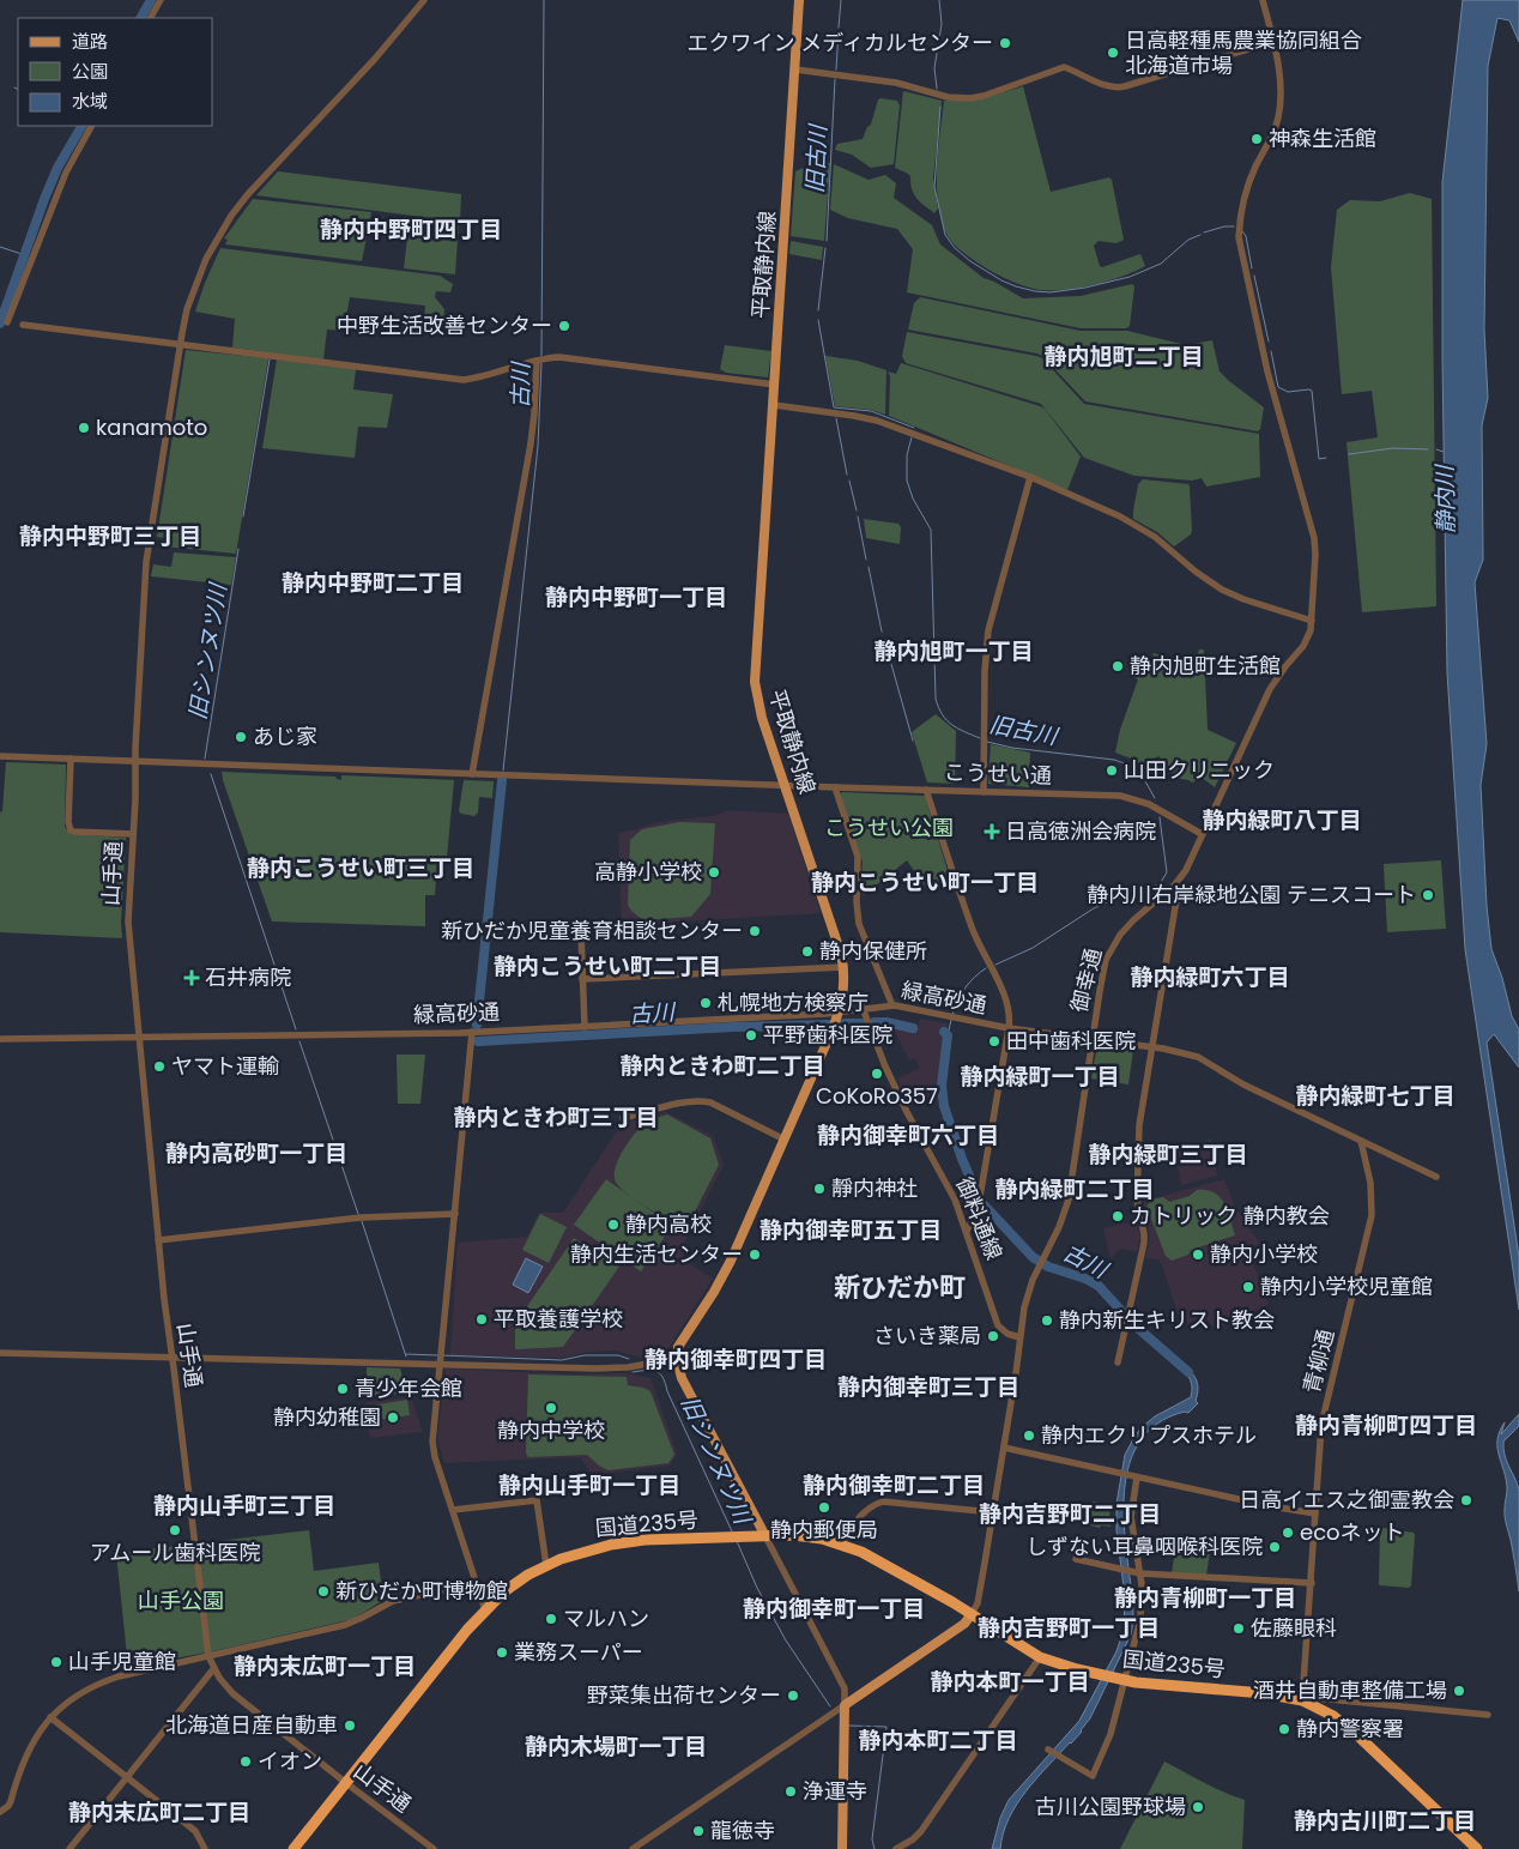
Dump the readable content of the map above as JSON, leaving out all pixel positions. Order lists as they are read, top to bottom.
{
  "streets": {
    "highway": ["国道235号"],
    "main road": ["平取静内線"],
    "street": [
      "こうせい通",
      "山手通",
      "御幸通",
      "緑高砂通",
      "御料通線",
      "青柳通"
    ]
  },
  "crossings": [
    ["平取静内線", "こうせい通"],
    ["平取静内線", "緑高砂通"],
    ["こうせい通", "山手通"],
    ["こうせい通", "御幸通"],
    ["山手通", "緑高砂通"],
    ["山手通", "国道235号"],
    ["御幸通", "緑高砂通"],
    ["御幸通", "御料通線"],
    ["緑高砂通", "御料通線"],
    ["緑高砂通", "青柳通"],
    ["青柳通", "国道235号"]
  ],
  "districts": [
    "静内中野町四丁目",
    "静内旭町二丁目",
    "静内中野町三丁目",
    "静内中野町二丁目",
    "静内中野町一丁目",
    "静内旭町一丁目",
    "静内緑町八丁目",
    "静内こうせい町三丁目",
    "静内こうせい町一丁目",
    "静内こうせい町二丁目",
    "静内緑町六丁目",
    "静内ときわ町二丁目",
    "静内緑町一丁目",
    "静内緑町七丁目",
    "静内ときわ町三丁目",
    "静内御幸町六丁目",
    "静内高砂町一丁目",
    "静内緑町三丁目",
    "静内緑町二丁目",
    "静内御幸町五丁目",
    "新ひだか町",
    "静内御幸町四丁目",
    "静内御幸町三丁目",
    "静内青柳町四丁目",
    "静内山手町一丁目",
    "静内御幸町二丁目",
    "静内山手町三丁目",
    "静内吉野町二丁目",
    "静内青柳町一丁目",
    "静内御幸町一丁目",
    "静内吉野町一丁目",
    "静内末広町一丁目",
    "静内本町一丁目",
    "静内本町二丁目",
    "静内木場町一丁目",
    "静内末広町二丁目",
    "静内古川町二丁目"
  ],
  "water": [
    "旧古川",
    "古川",
    "静内川",
    "旧シンヌツ川"
  ],
  "parks": ["こうせい公園", "山手公園"],
  "places": {
    "other": [
      "エクワイン メディカルセンター",
      "日高軽種馬農業協同組合 北海道市場",
      "神森生活館",
      "中野生活改善センター",
      "kanamoto",
      "静内旭町生活館",
      "あじ家",
      "山田クリニック",
      "高静小学校",
      "静内川右岸緑地公園 テニスコート",
      "新ひだか児童養育相談センター",
      "静内保健所",
      "札幌地方検察庁",
      "平野歯科医院",
      "田中歯科医院",
      "ヤマト運輸",
      "CoKoRo357",
      "靜内神社",
      "カトリック 静内教会",
      "静内高校",
      "静内生活センター",
      "静内小学校",
      "静内小学校児童館",
      "平取養護学校",
      "静内新生キリスト教会",
      "さいき薬局",
      "青少年会館",
      "静内中学校",
      "静内幼稚園",
      "静内エクリプスホテル",
      "日高イエス之御霊教会",
      "静内郵便局",
      "アムール歯科医院",
      "ecoネット",
      "しずない耳鼻咽喉科医院",
      "新ひだか町博物館",
      "マルハン",
      "佐藤眼科",
      "業務スーパー",
      "山手児童館",
      "酒井自動車整備工場",
      "野菜集出荷センター",
      "北海道日産自動車",
      "静内警察署",
      "イオン",
      "浄運寺",
      "古川公園野球場",
      "龍徳寺"
    ],
    "health": ["日高徳洲会病院", "石井病院"]
  },
  "legend": ["道路", "公園", "水域"]
}
